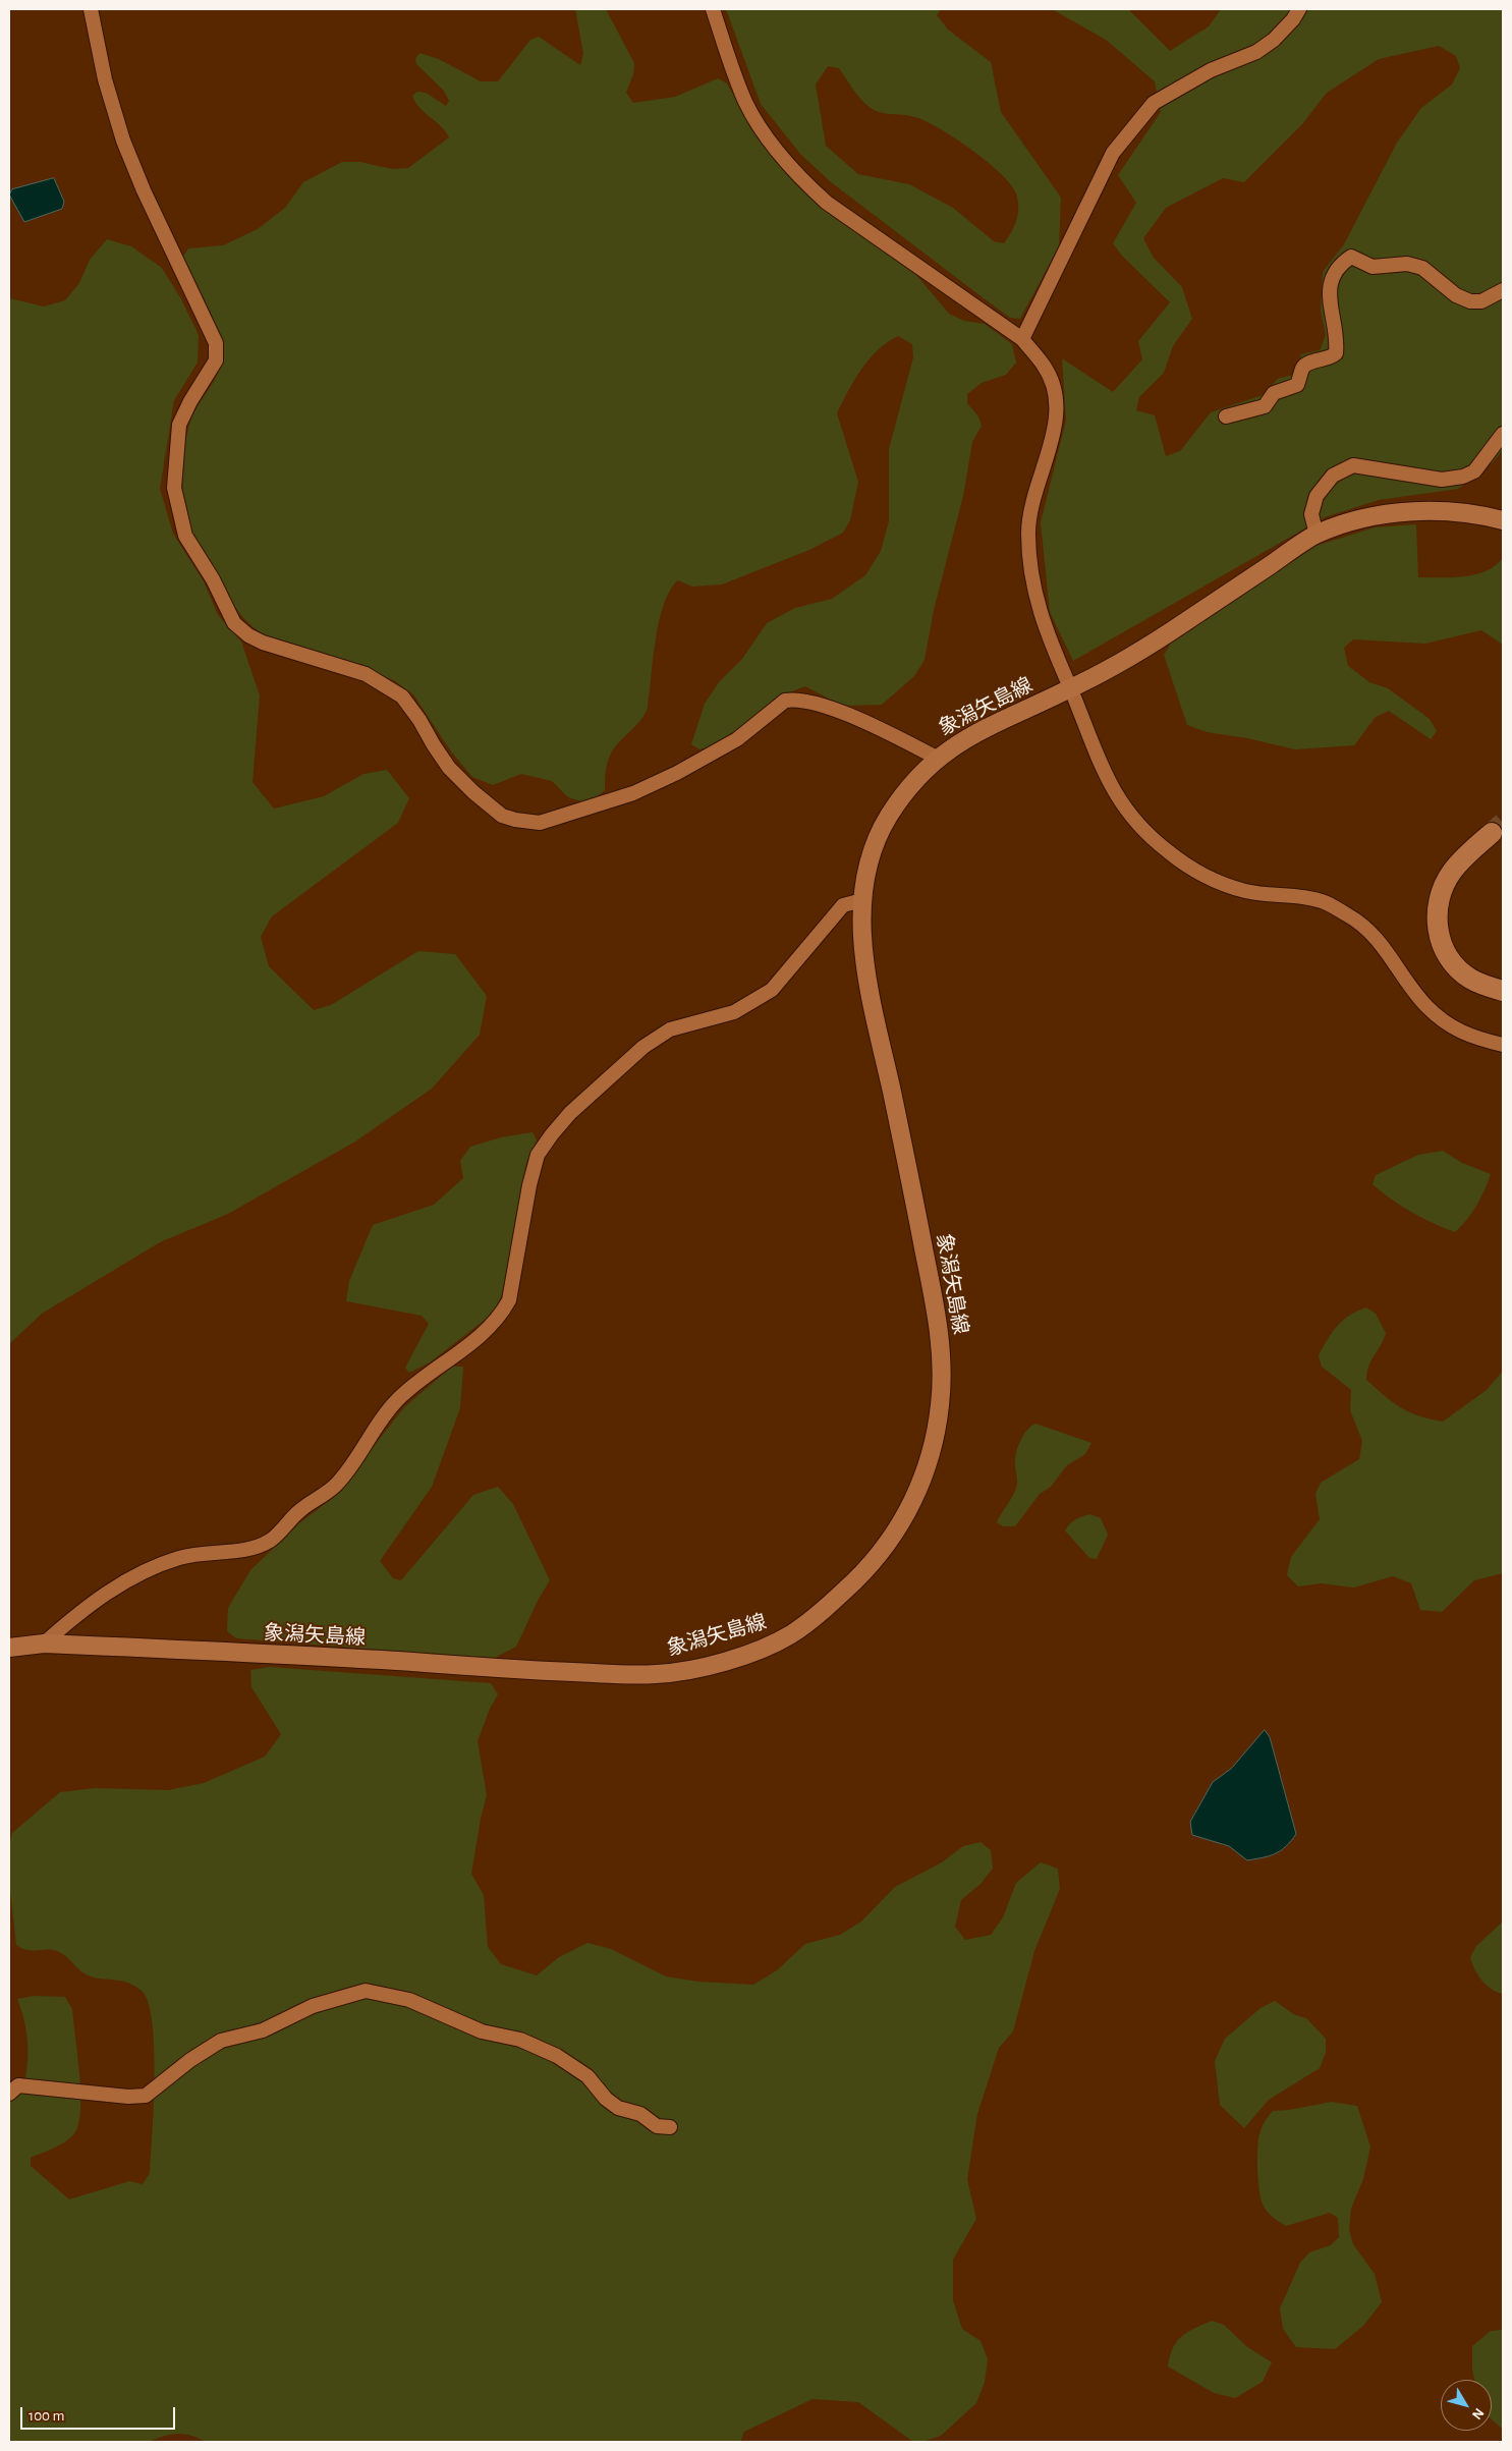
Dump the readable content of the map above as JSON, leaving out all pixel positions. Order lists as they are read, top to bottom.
{
  "streets": {
    "main road": ["象潟矢島線"]
  },
  "scale_bar": "100 m",
  "north": "bottom right"
}
